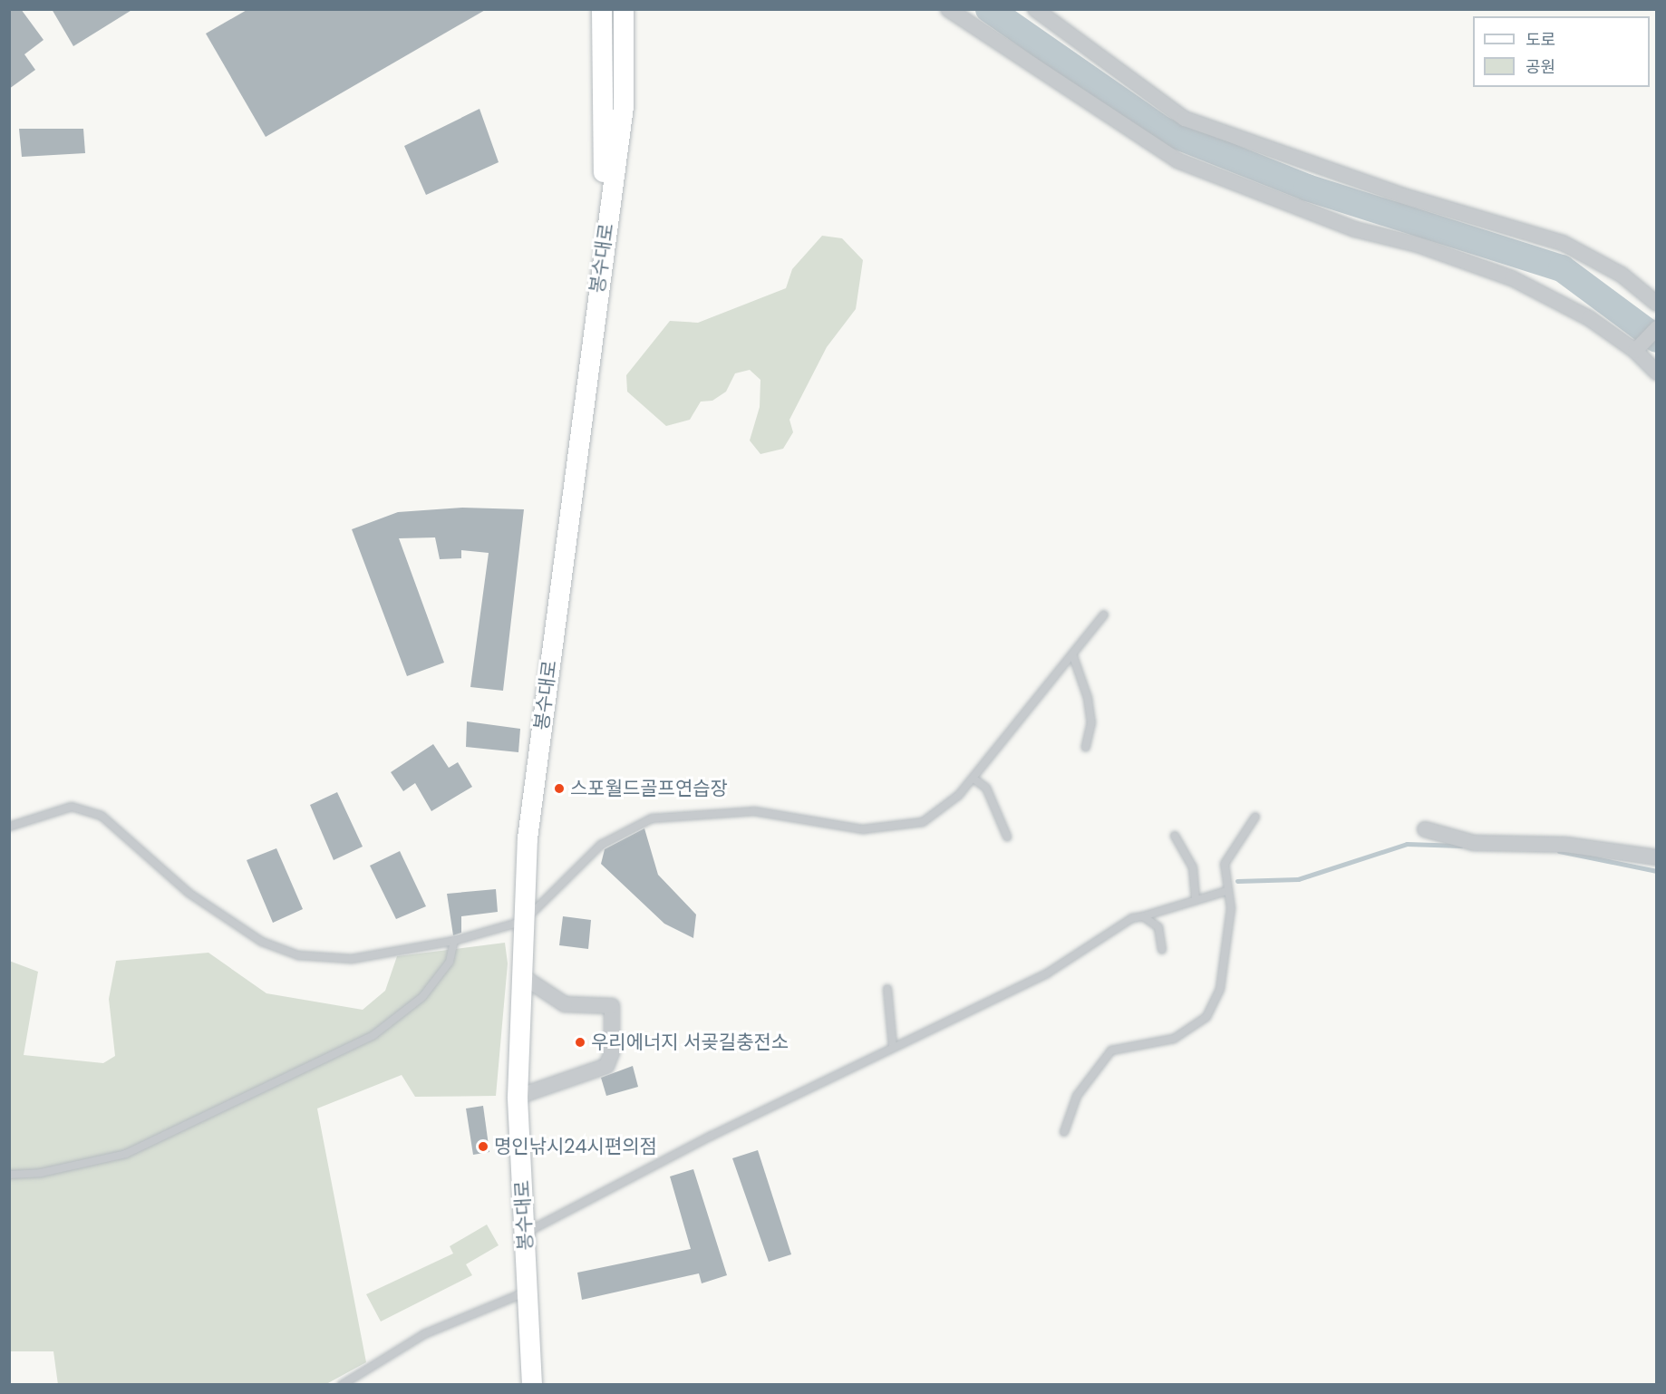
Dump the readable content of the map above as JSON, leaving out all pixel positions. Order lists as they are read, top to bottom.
{
  "streets": {
    "main road": ["봉수대로"]
  },
  "places": ["스포월드골프연습장", "우리에너지 서곶길충전소", "명인낚시24시편의점"],
  "legend": ["도로", "공원"]
}
